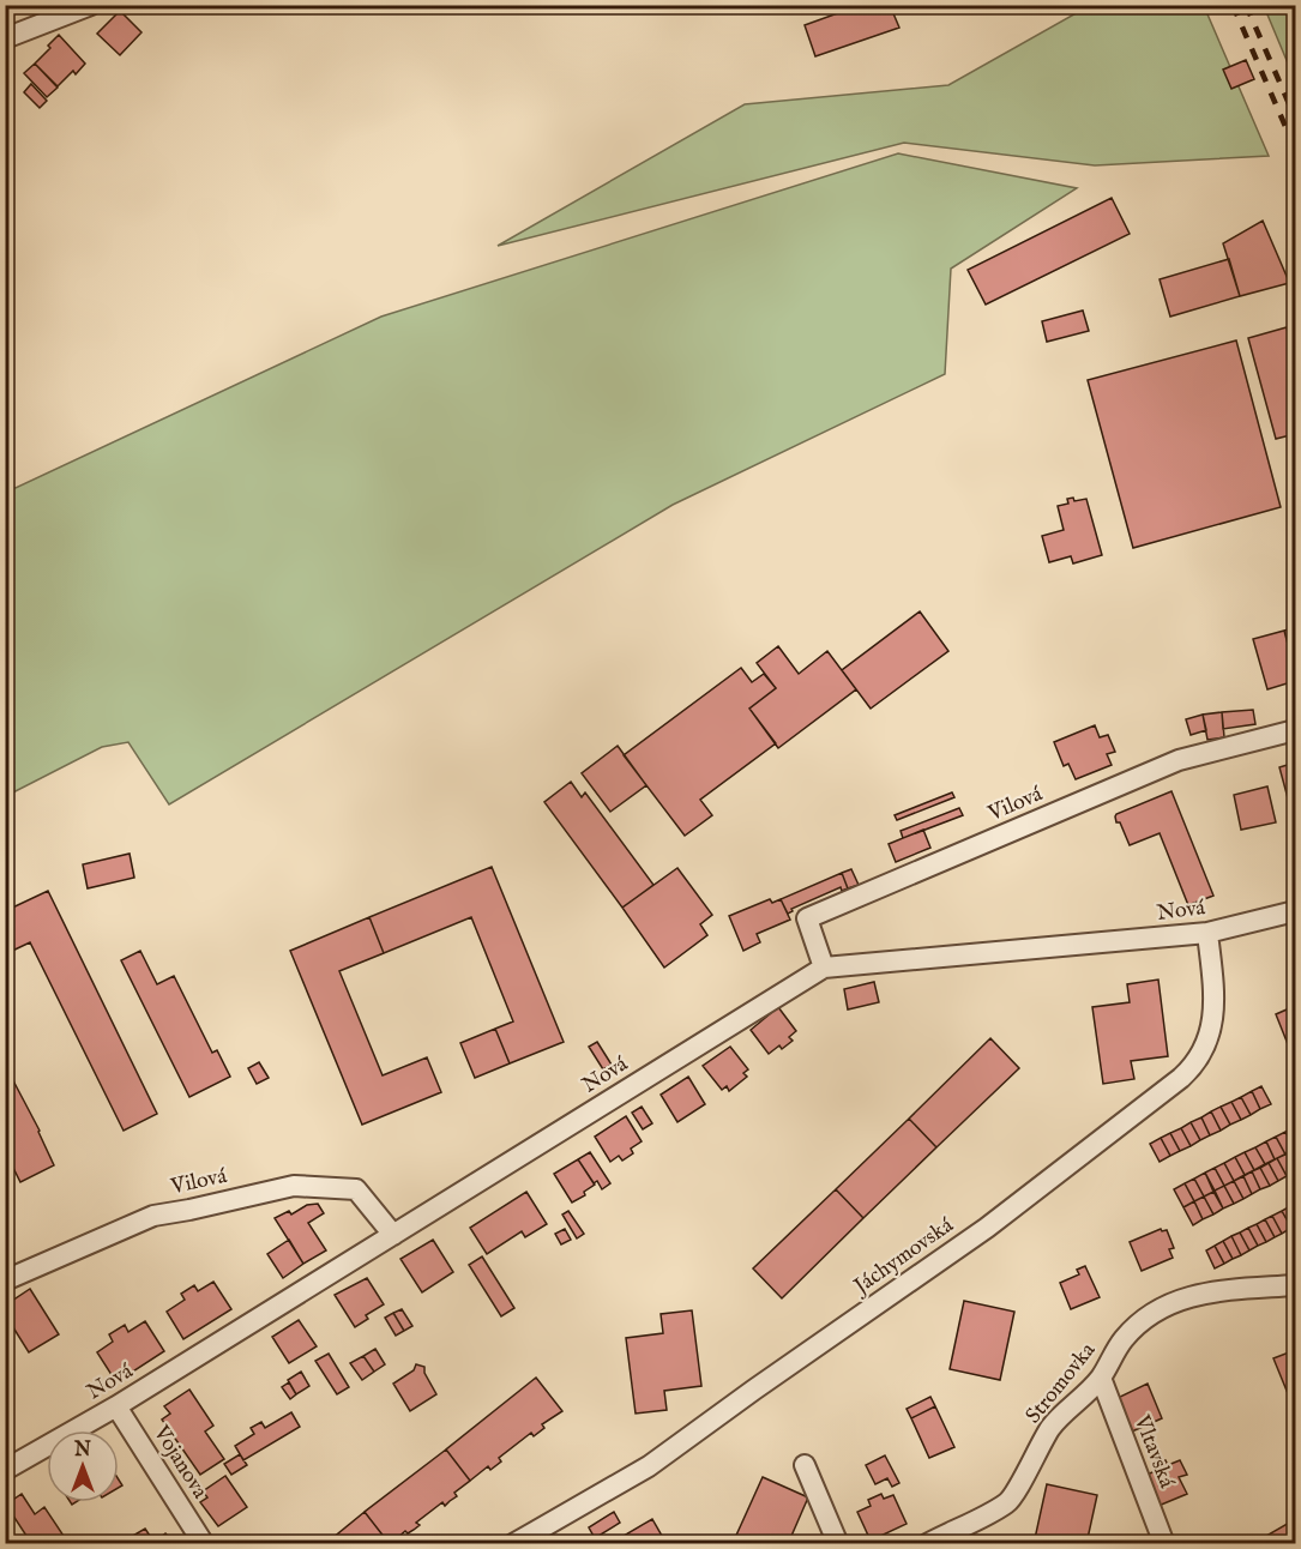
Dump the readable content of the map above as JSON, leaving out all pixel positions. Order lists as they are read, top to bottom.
{
  "streets": {
    "street": [
      "Vilová",
      "Nová",
      "Jáchymovská",
      "Stromovka",
      "Vltavská",
      "Vojanova"
    ]
  },
  "crossings": [
    ["Vilová", "Nová"],
    ["Nová", "Jáchymovská"],
    ["Nová", "Vojanova"],
    ["Stromovka", "Vltavská"]
  ],
  "north": "top"
}
